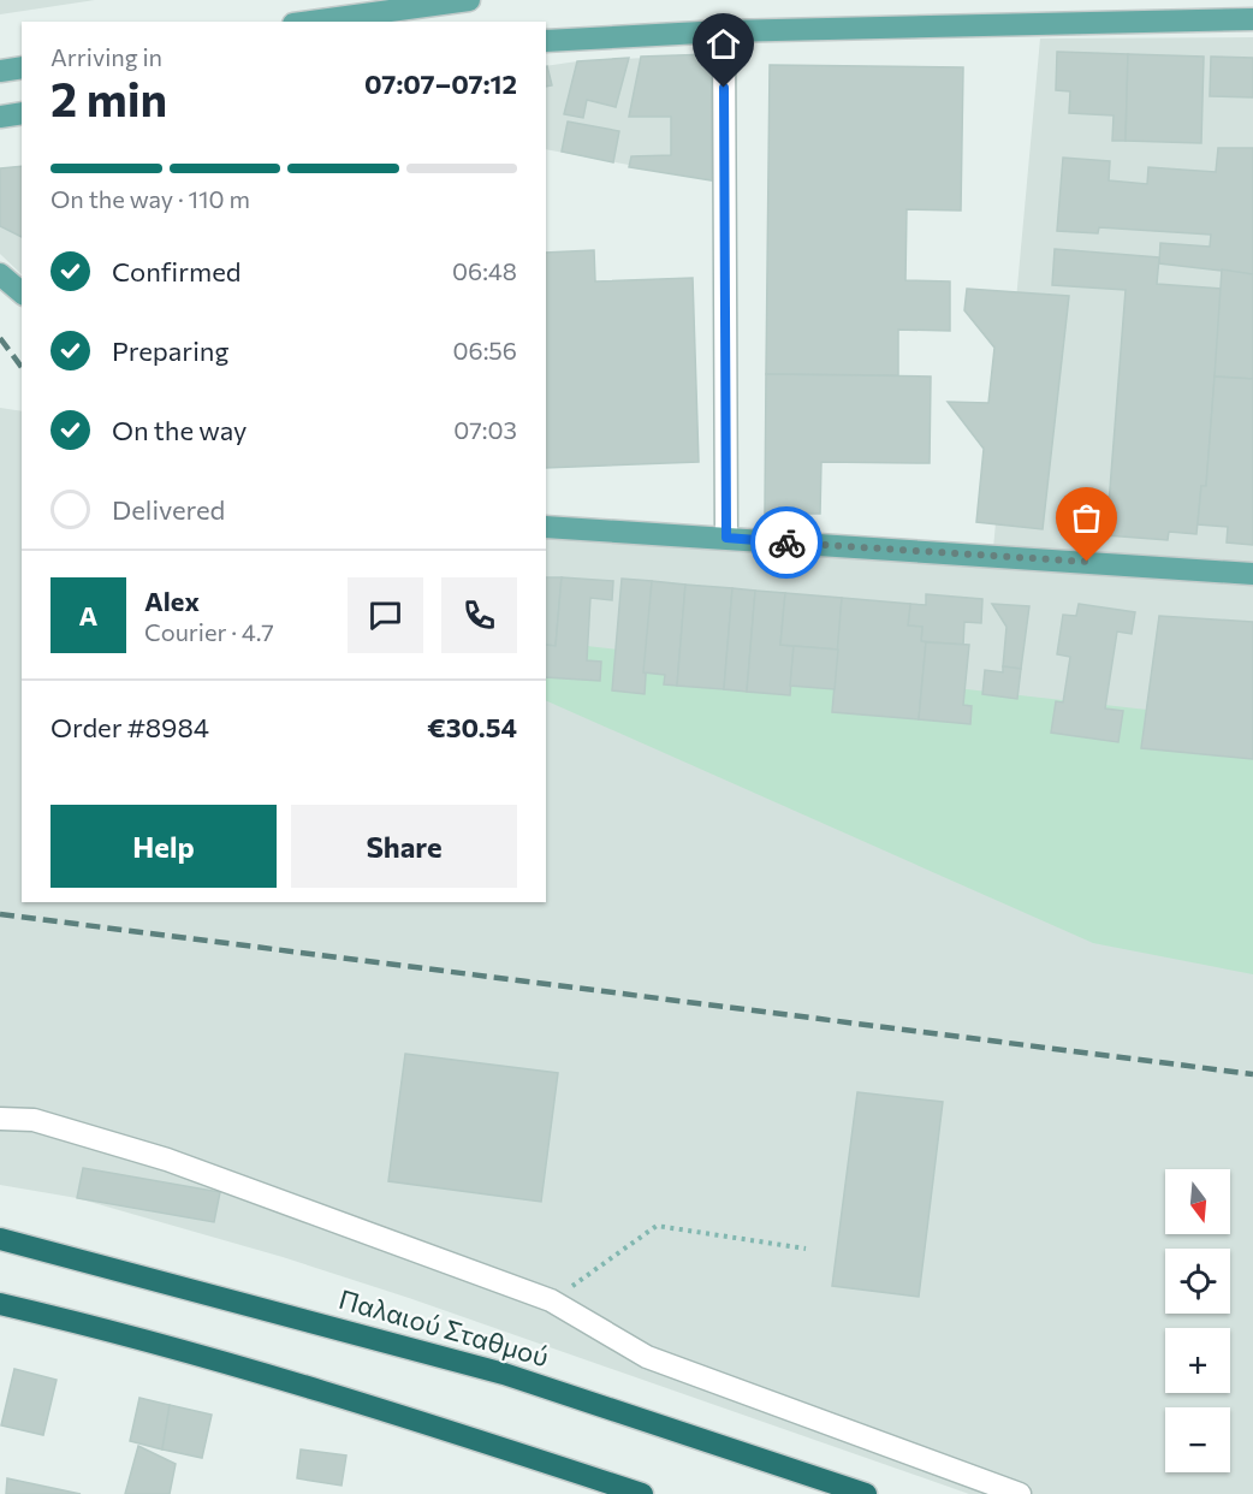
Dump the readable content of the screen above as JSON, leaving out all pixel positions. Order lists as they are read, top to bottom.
{
  "streets": {
    "highway": ["Παλαιού Σταθμού"]
  },
  "north": "bottom",
  "page": {
    "heading": ["2 min", "Arriving in", "07:07–07:12"],
    "panel": [
      "Alex",
      "Courier · 4.7",
      "Order #8984",
      "€30.54"
    ],
    "bar": "On the way · 110 m",
    "list": [
      ["Confirmed", "06:48"],
      ["Preparing", "06:56"],
      ["On the way", "07:03"],
      "Delivered"
    ],
    "round": "A",
    "buttons": ["Help", "Share"],
    "map_buttons": ["+", "−"]
  }
}
